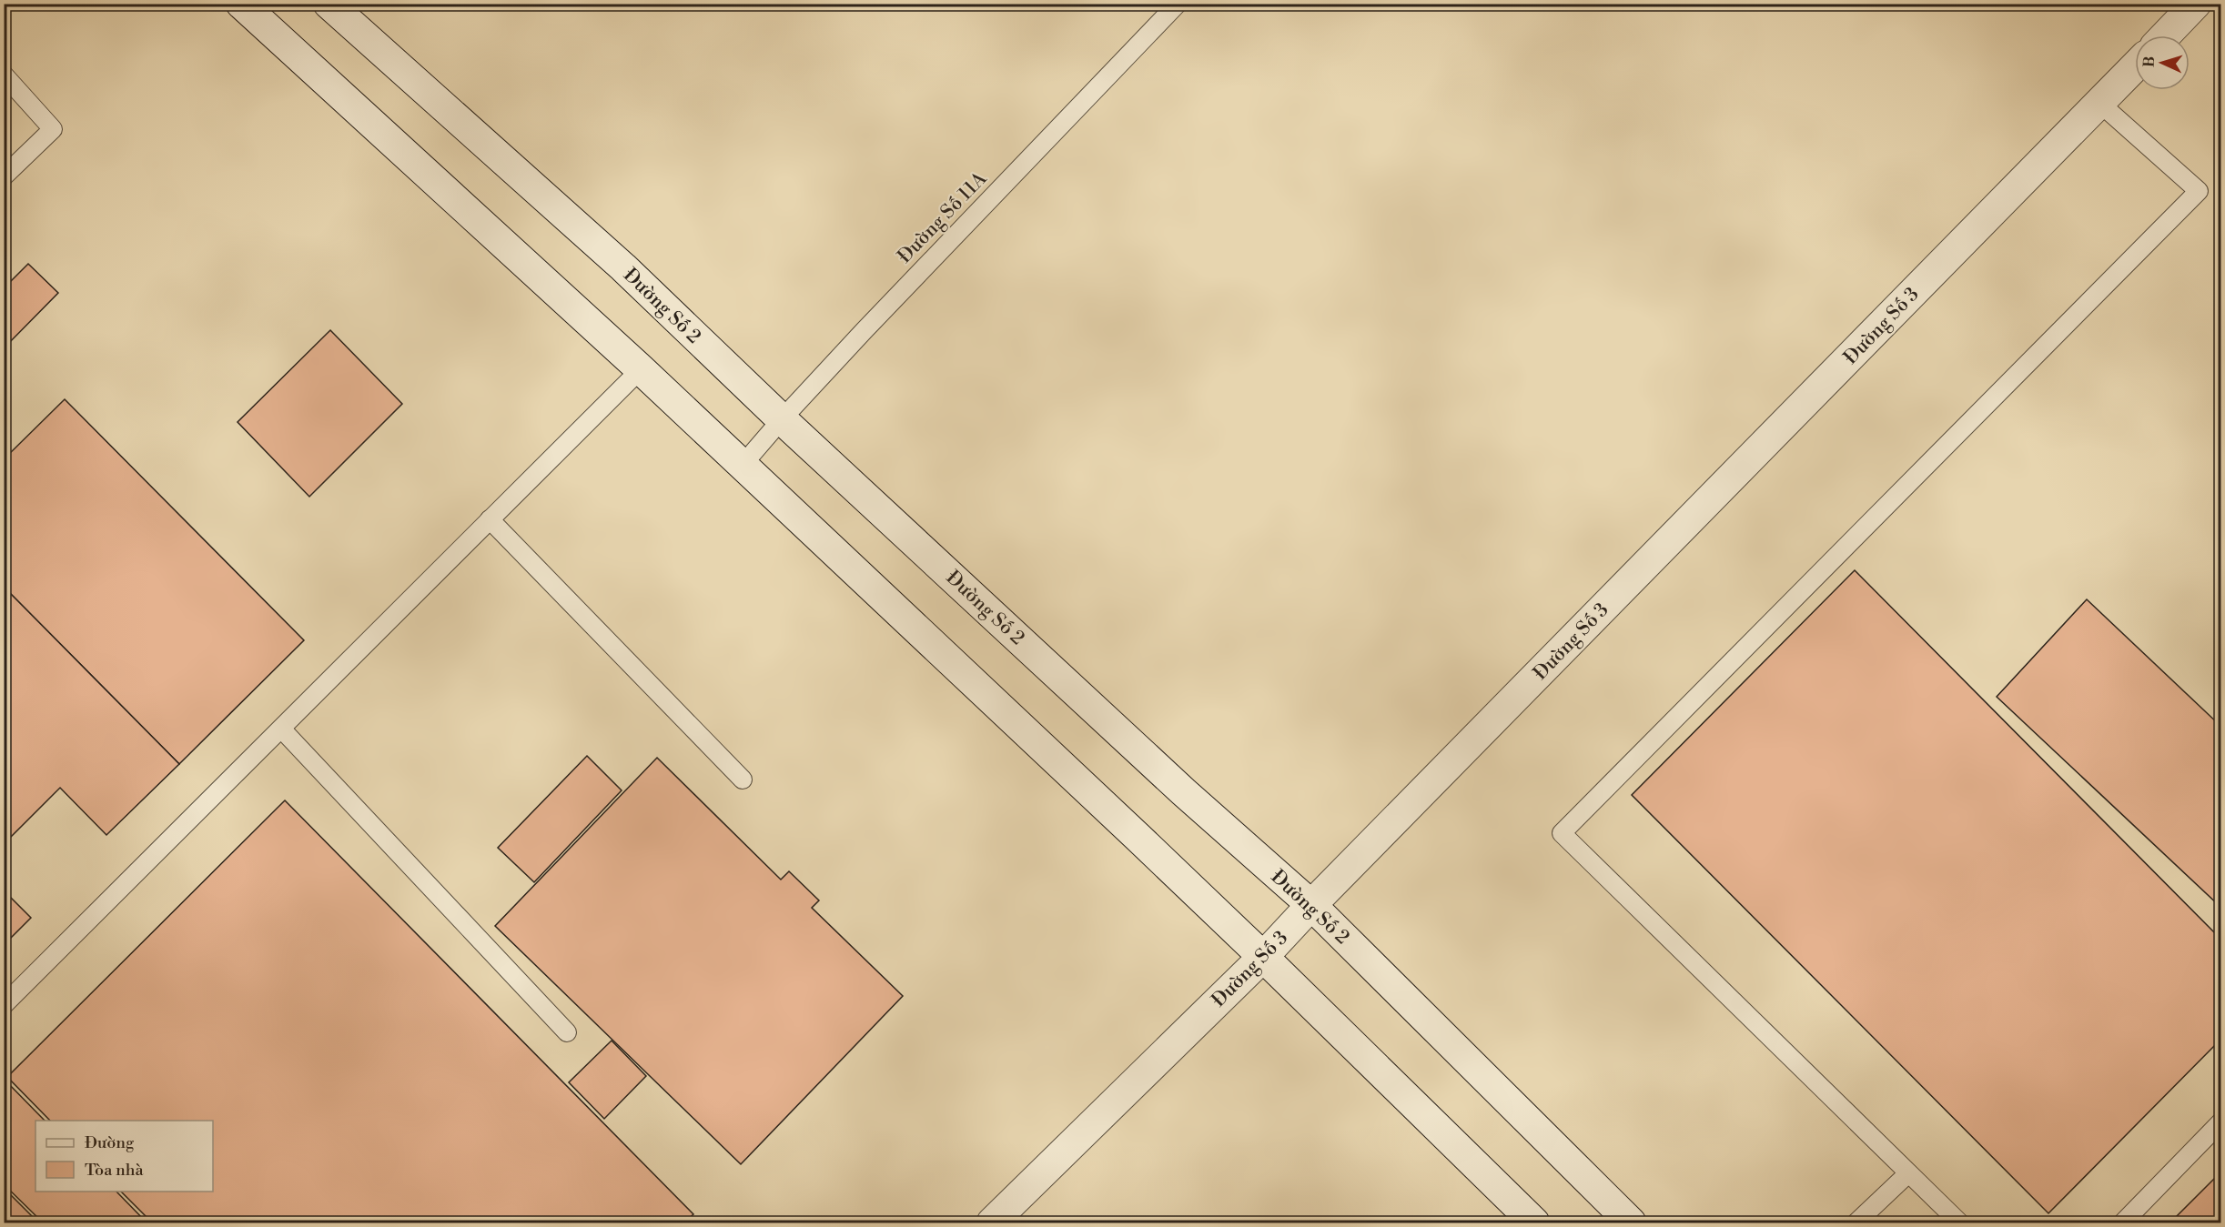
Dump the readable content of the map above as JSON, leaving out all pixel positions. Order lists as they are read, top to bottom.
{
  "streets": {
    "street": ["Đường Số 2", "Đường Số 3"],
    "lane": ["Đường Số 11A"]
  },
  "crossings": [
    ["Đường Số 11A", "Đường Số 2"],
    ["Đường Số 2", "Đường Số 3"]
  ],
  "legend": ["Đường", "Tòa nhà"],
  "north": "left"
}
